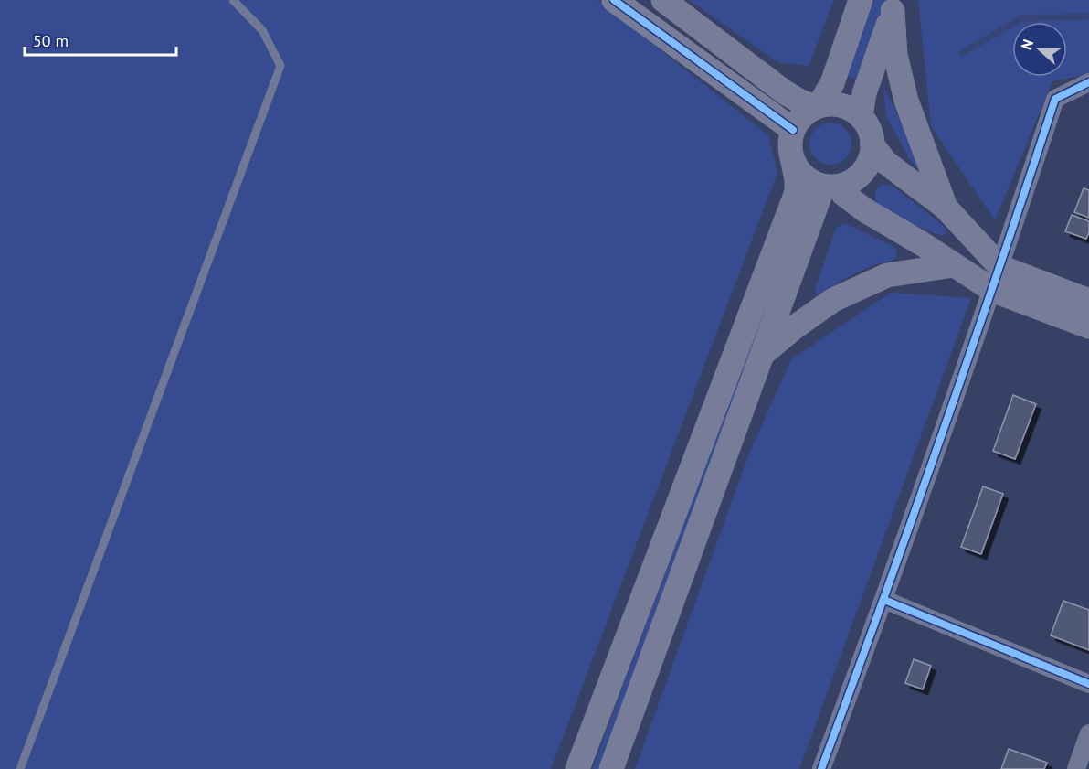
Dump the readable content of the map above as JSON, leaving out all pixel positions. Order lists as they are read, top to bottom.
{
  "scale_bar": "50 m",
  "north": "left"
}
